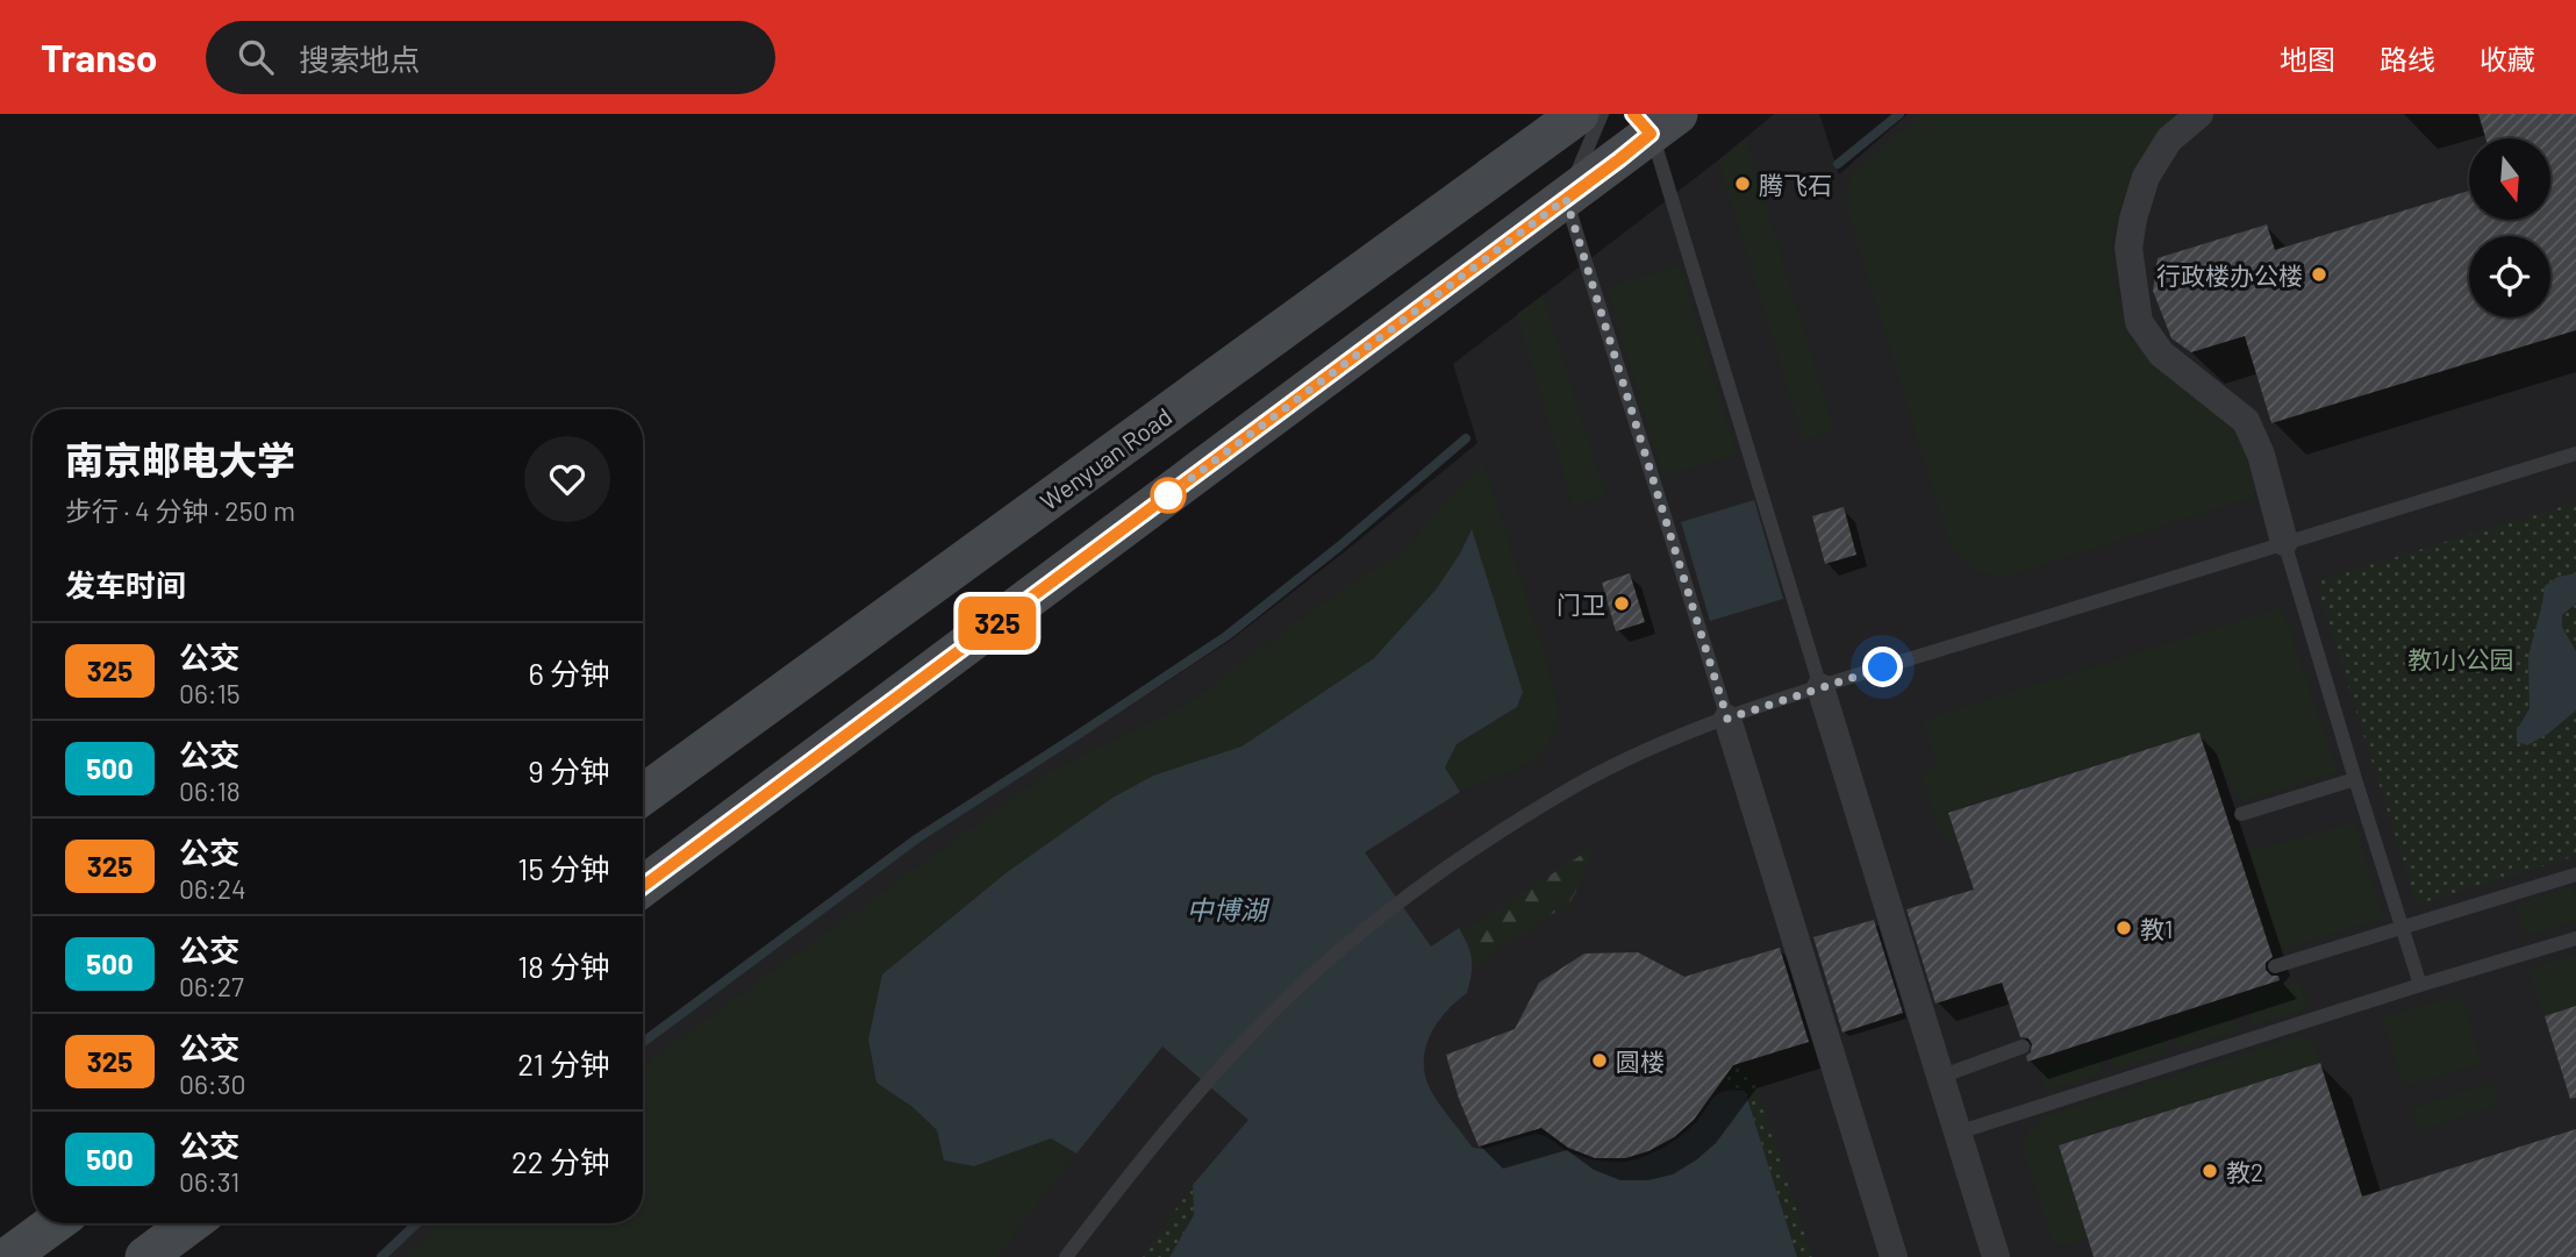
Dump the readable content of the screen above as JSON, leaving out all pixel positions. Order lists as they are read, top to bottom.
{
  "streets": {
    "main road": ["Wenyuan Road"]
  },
  "water": ["中博湖"],
  "parks": ["教1小公园"],
  "places": [
    "腾飞石",
    "行政楼办公楼",
    "门卫",
    "教1",
    "圆楼",
    "教2"
  ],
  "lines": ["bus line 325"],
  "north": "bottom",
  "page": {
    "header": "Transo",
    "search": "搜索地点",
    "nav": ["地图", "路线", "收藏"],
    "on_map": "325",
    "heading": [
      ["南京邮电大学", "步行 · 4 分钟 · 250 m"],
      "发车时间"
    ],
    "list": [
      {
        "mark": "325",
        "name": "公交",
        "note": "06:15",
        "value": "6 分钟"
      },
      {
        "mark": "500",
        "name": "公交",
        "note": "06:18",
        "value": "9 分钟"
      },
      {
        "mark": "325",
        "name": "公交",
        "note": "06:24",
        "value": "15 分钟"
      },
      {
        "mark": "500",
        "name": "公交",
        "note": "06:27",
        "value": "18 分钟"
      },
      {
        "mark": "325",
        "name": "公交",
        "note": "06:30",
        "value": "21 分钟"
      },
      {
        "mark": "500",
        "name": "公交",
        "note": "06:31",
        "value": "22 分钟"
      }
    ]
  }
}
